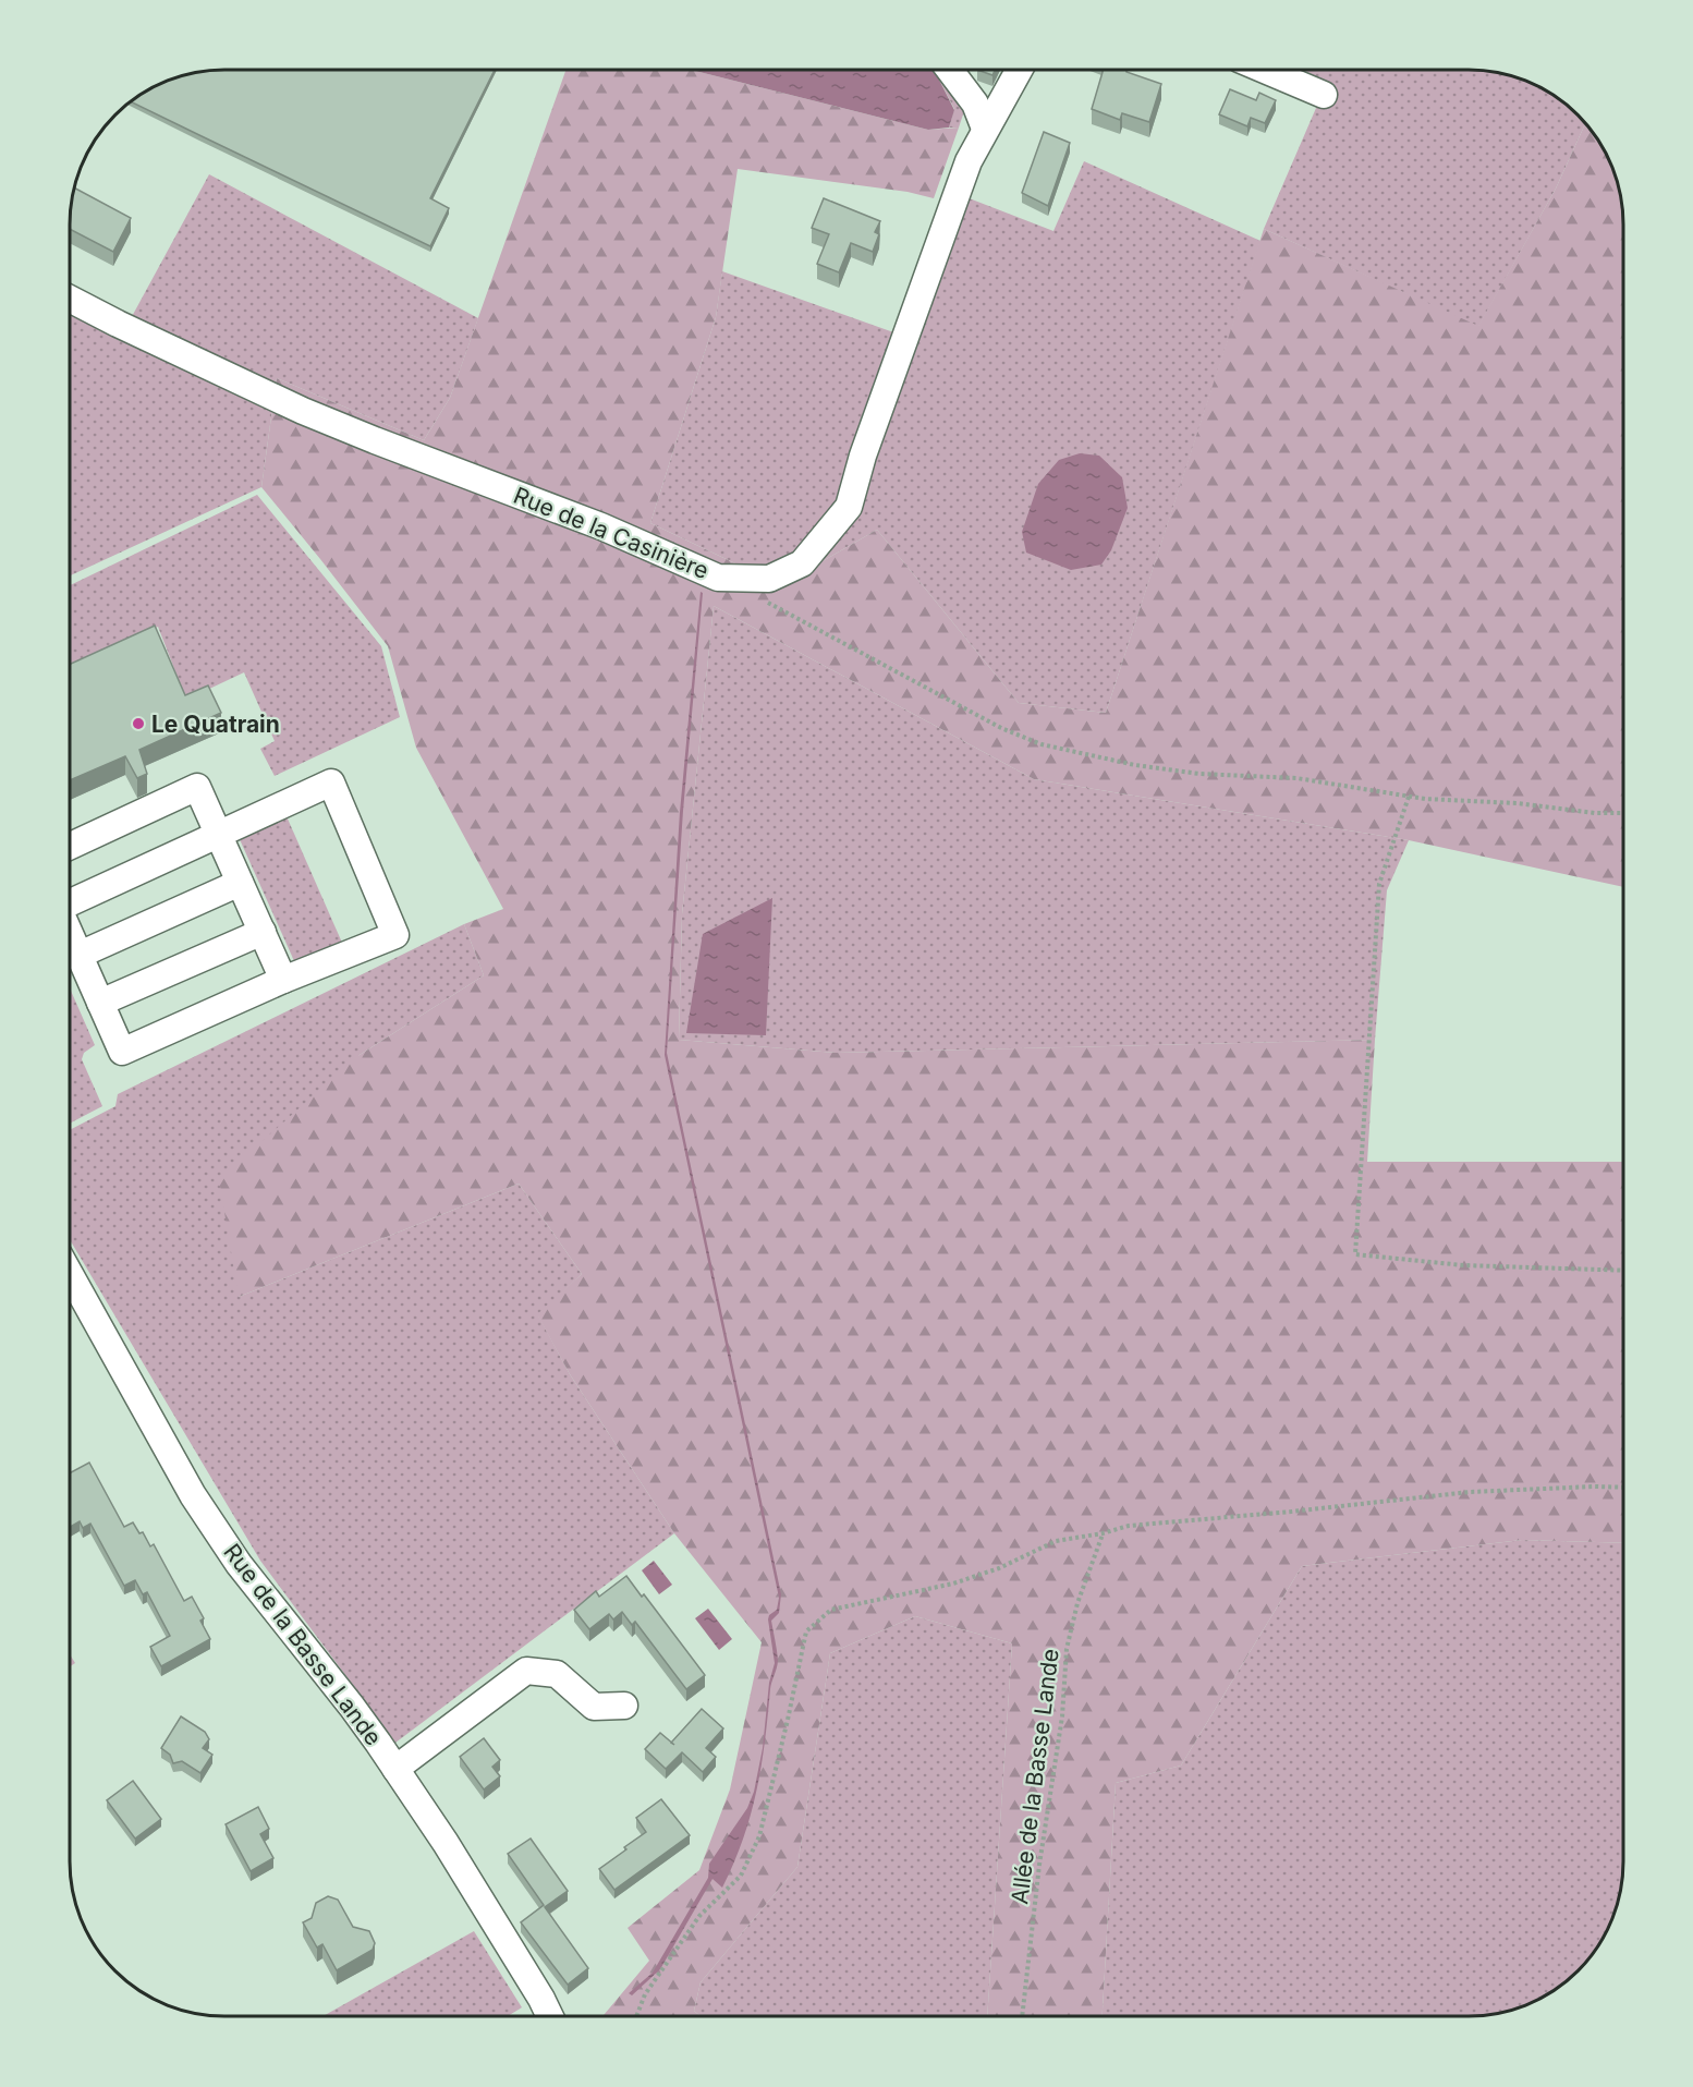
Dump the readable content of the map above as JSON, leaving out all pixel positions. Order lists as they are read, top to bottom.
{
  "streets": {
    "street": ["Rue de la Casinière", "Rue de la Basse Lande"],
    "path": ["Allée de la Basse Lande"]
  },
  "places": ["Le Quatrain"]
}
